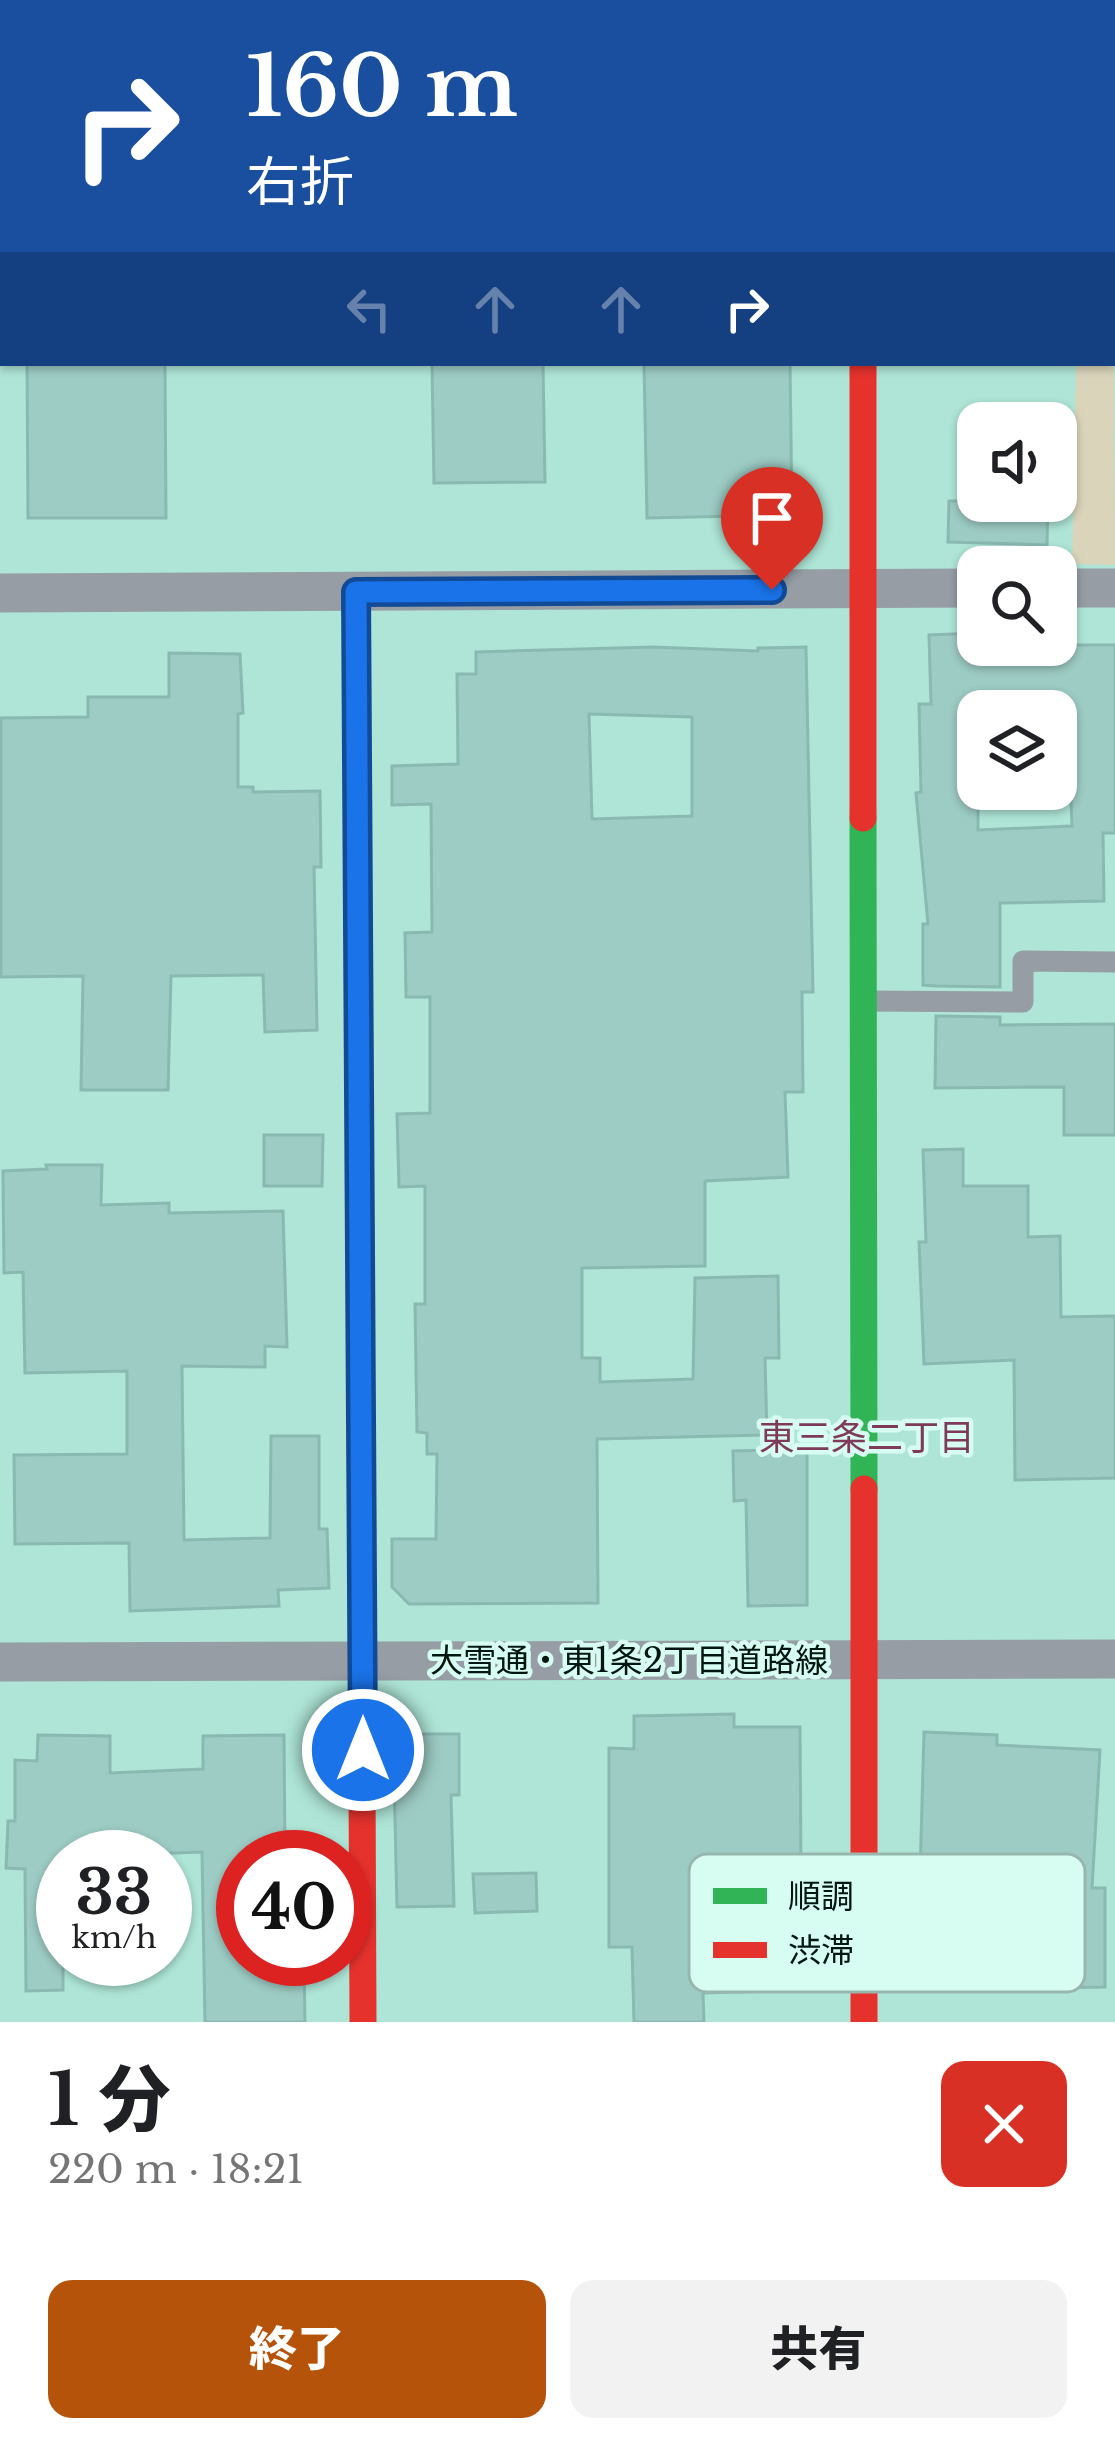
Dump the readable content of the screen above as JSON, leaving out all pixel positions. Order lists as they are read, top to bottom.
{
  "streets": {
    "street": ["大雪通・東1条2丁目道路線"]
  },
  "districts": ["東三条二丁目"],
  "legend": ["順調", "渋滞"],
  "page": {
    "turn": ["160 m", "右折"],
    "speed": "33 km/h",
    "limit": "40",
    "heading": ["1 分", "220 m · 18:21"],
    "buttons": ["終了", "共有"]
  }
}
